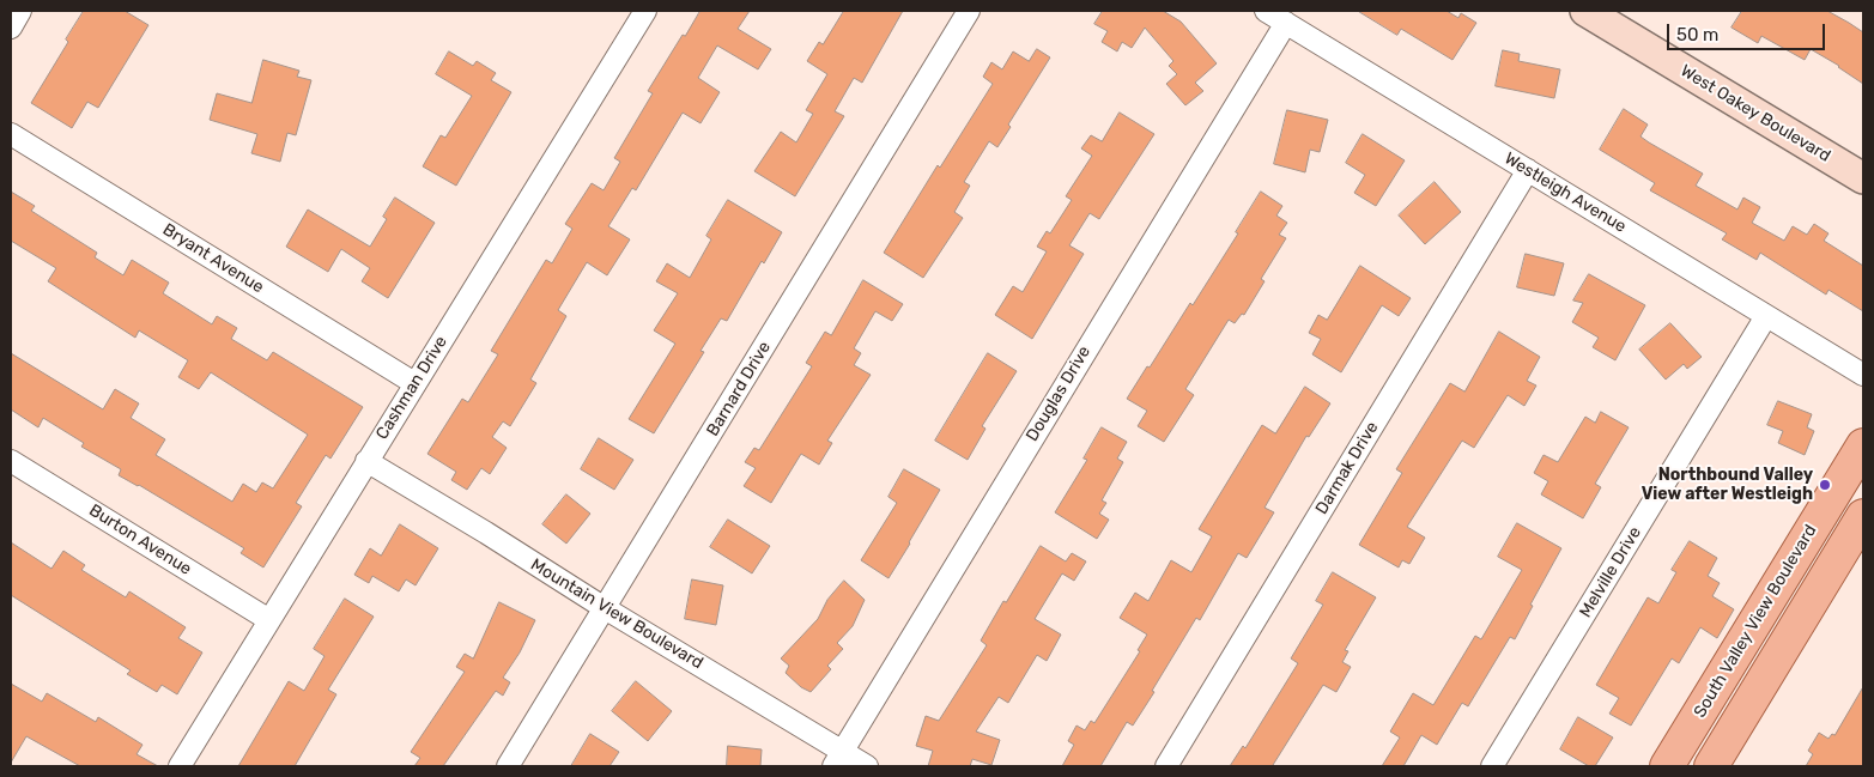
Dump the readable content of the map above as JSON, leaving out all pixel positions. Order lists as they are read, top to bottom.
{
  "streets": {
    "main road": ["West Oakey Boulevard", "South Valley View Boulevard"],
    "street": [
      "Westleigh Avenue",
      "Bryant Avenue",
      "Cashman Drive",
      "Barnard Drive",
      "Douglas Drive",
      "Darmak Drive",
      "Burton Avenue",
      "Melville Drive",
      "Mountain View Boulevard"
    ]
  },
  "crossings": [
    ["Westleigh Avenue", "Douglas Drive"],
    ["Westleigh Avenue", "Darmak Drive"],
    ["Westleigh Avenue", "Melville Drive"],
    ["Bryant Avenue", "Cashman Drive"],
    ["Cashman Drive", "Burton Avenue"],
    ["Cashman Drive", "Mountain View Boulevard"],
    ["Barnard Drive", "Mountain View Boulevard"],
    ["Douglas Drive", "Mountain View Boulevard"]
  ],
  "places": ["Northbound Valley View after Westleigh"],
  "scale_bar": "50 m"
}
